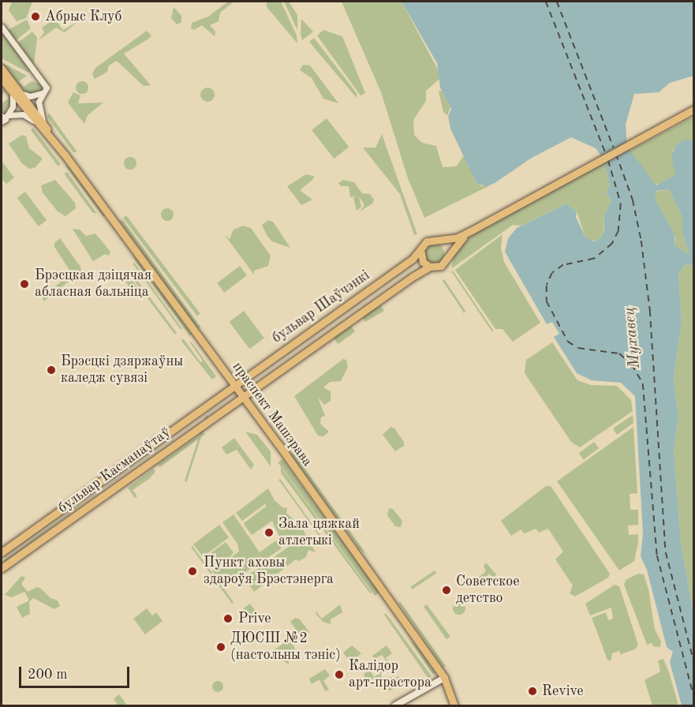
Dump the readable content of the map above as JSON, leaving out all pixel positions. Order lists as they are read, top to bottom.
{
  "streets": {
    "main road": ["бульвар Шаўчэнкі", "праспект Машэрава", "бульвар Касманаўтаў"]
  },
  "crossings": [
    ["бульвар Шаўчэнкі", "праспект Машэрава"],
    ["бульвар Шаўчэнкі", "бульвар Касманаўтаў"],
    ["праспект Машэрава", "бульвар Касманаўтаў"]
  ],
  "water": ["Мухавец"],
  "places": [
    "Абрыс Клуб",
    "Брэсцкая дзіцячая абласная бальніца",
    "Брэсцкі дзяржаўны каледж сувязі",
    "Зала цяжкай атлетыкі",
    "Пункт аховы здароўя Брэстэнерга",
    "Советское детство",
    "Prive",
    "ДЮСШ №2 (настольны тэніс)",
    "Калідор арт-прастора",
    "Revive"
  ],
  "scale_bar": "200 m"
}
